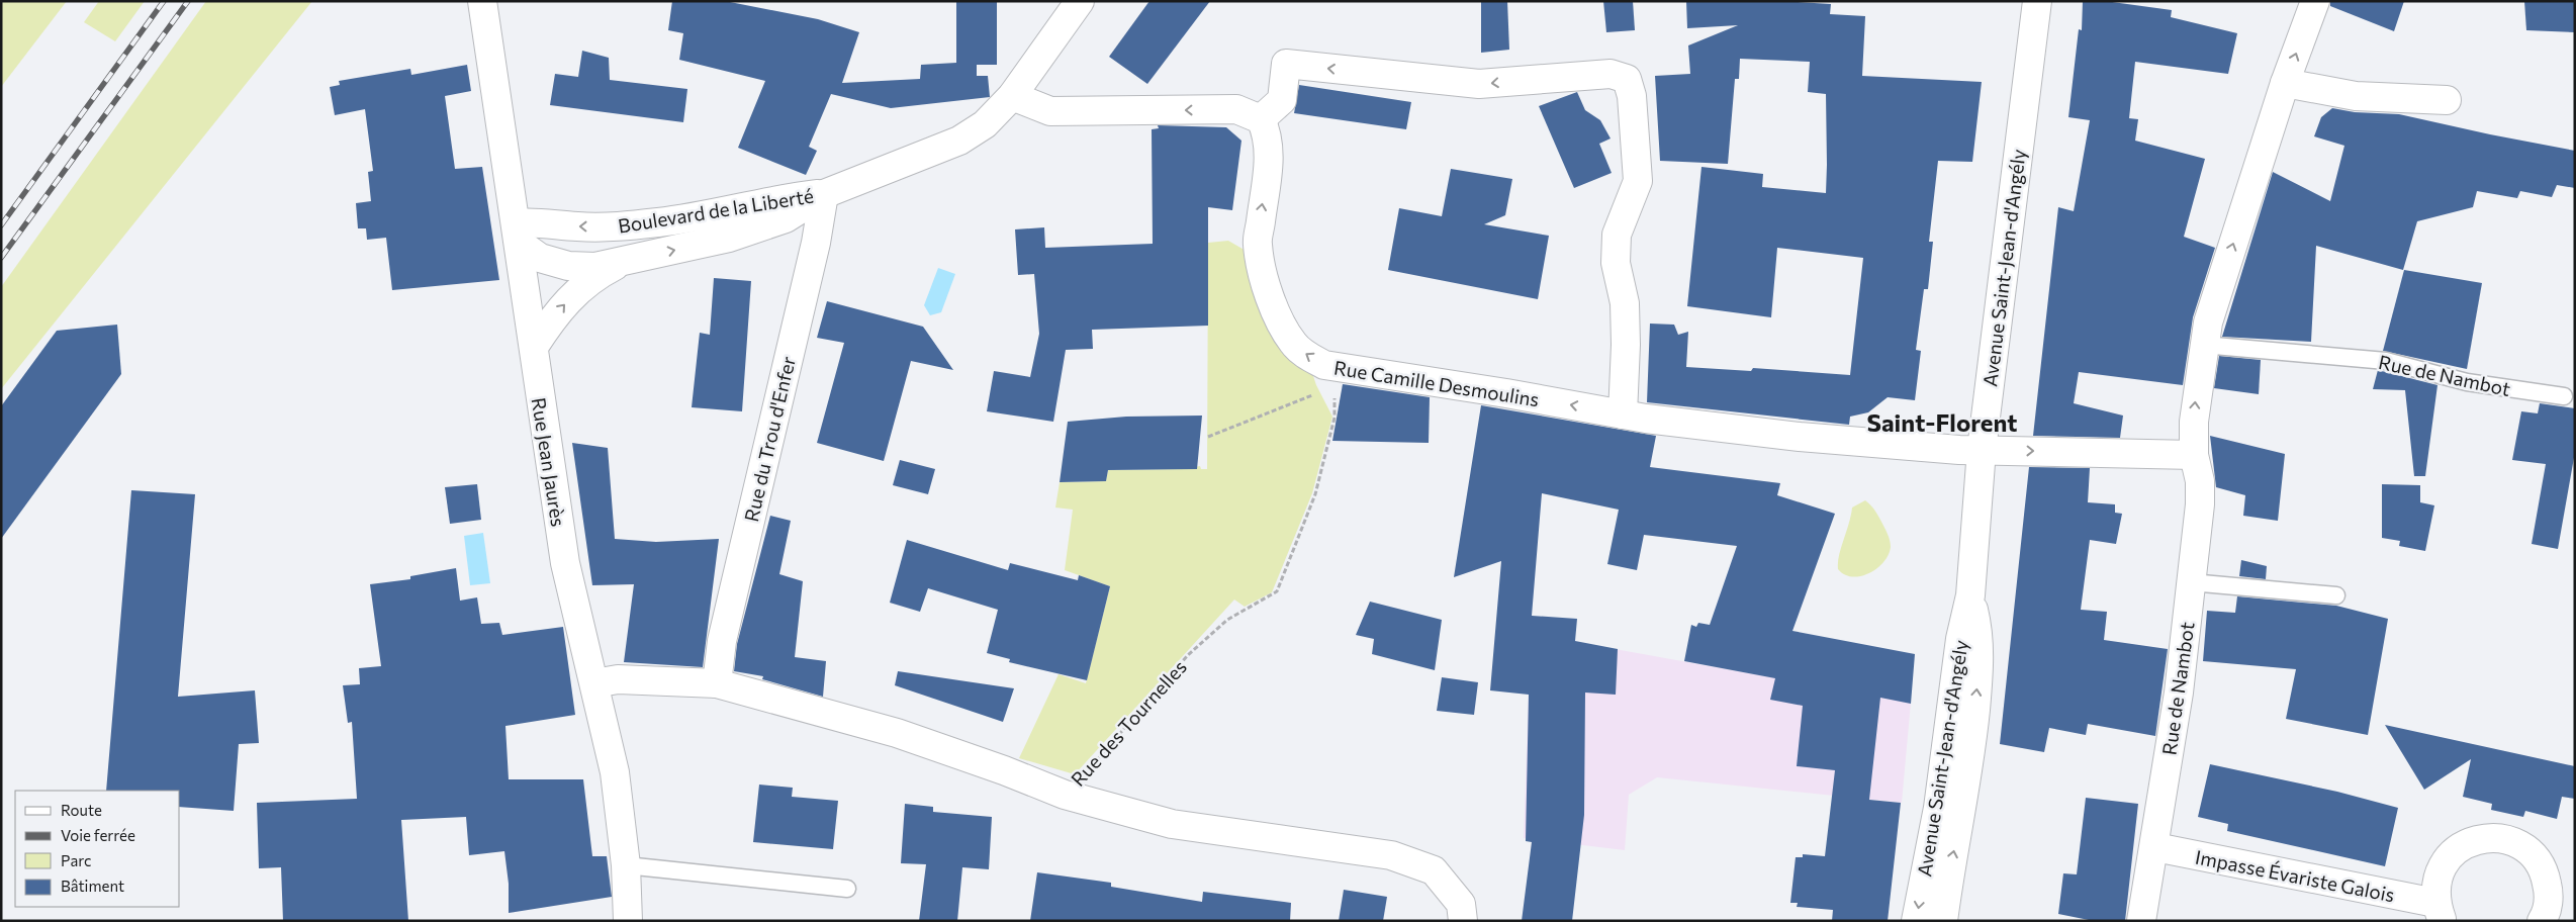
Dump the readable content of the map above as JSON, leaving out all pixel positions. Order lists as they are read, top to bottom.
{
  "streets": {
    "street": [
      "Boulevard de la Liberté",
      "Avenue Saint-Jean-d'Angély",
      "Rue de Nambot",
      "Rue Camille Desmoulins",
      "Rue du Trou d'Enfer",
      "Rue Jean Jaurès",
      "Rue des Tournelles",
      "Impasse Évariste Galois"
    ]
  },
  "crossings": [
    ["Boulevard de la Liberté", "Rue du Trou d'Enfer"],
    ["Boulevard de la Liberté", "Rue Jean Jaurès"],
    ["Avenue Saint-Jean-d'Angély", "Rue Camille Desmoulins"],
    ["Rue de Nambot", "Impasse Évariste Galois"],
    ["Rue Camille Desmoulins", "Rue des Tournelles"],
    ["Rue du Trou d'Enfer", "Rue des Tournelles"],
    ["Rue Jean Jaurès", "Rue des Tournelles"]
  ],
  "one_way": ["Rue de Nambot", "Rue Camille Desmoulins"],
  "districts": ["Saint-Florent"],
  "legend": [
    "Route",
    "Voie ferrée",
    "Parc",
    "Bâtiment"
  ]
}
